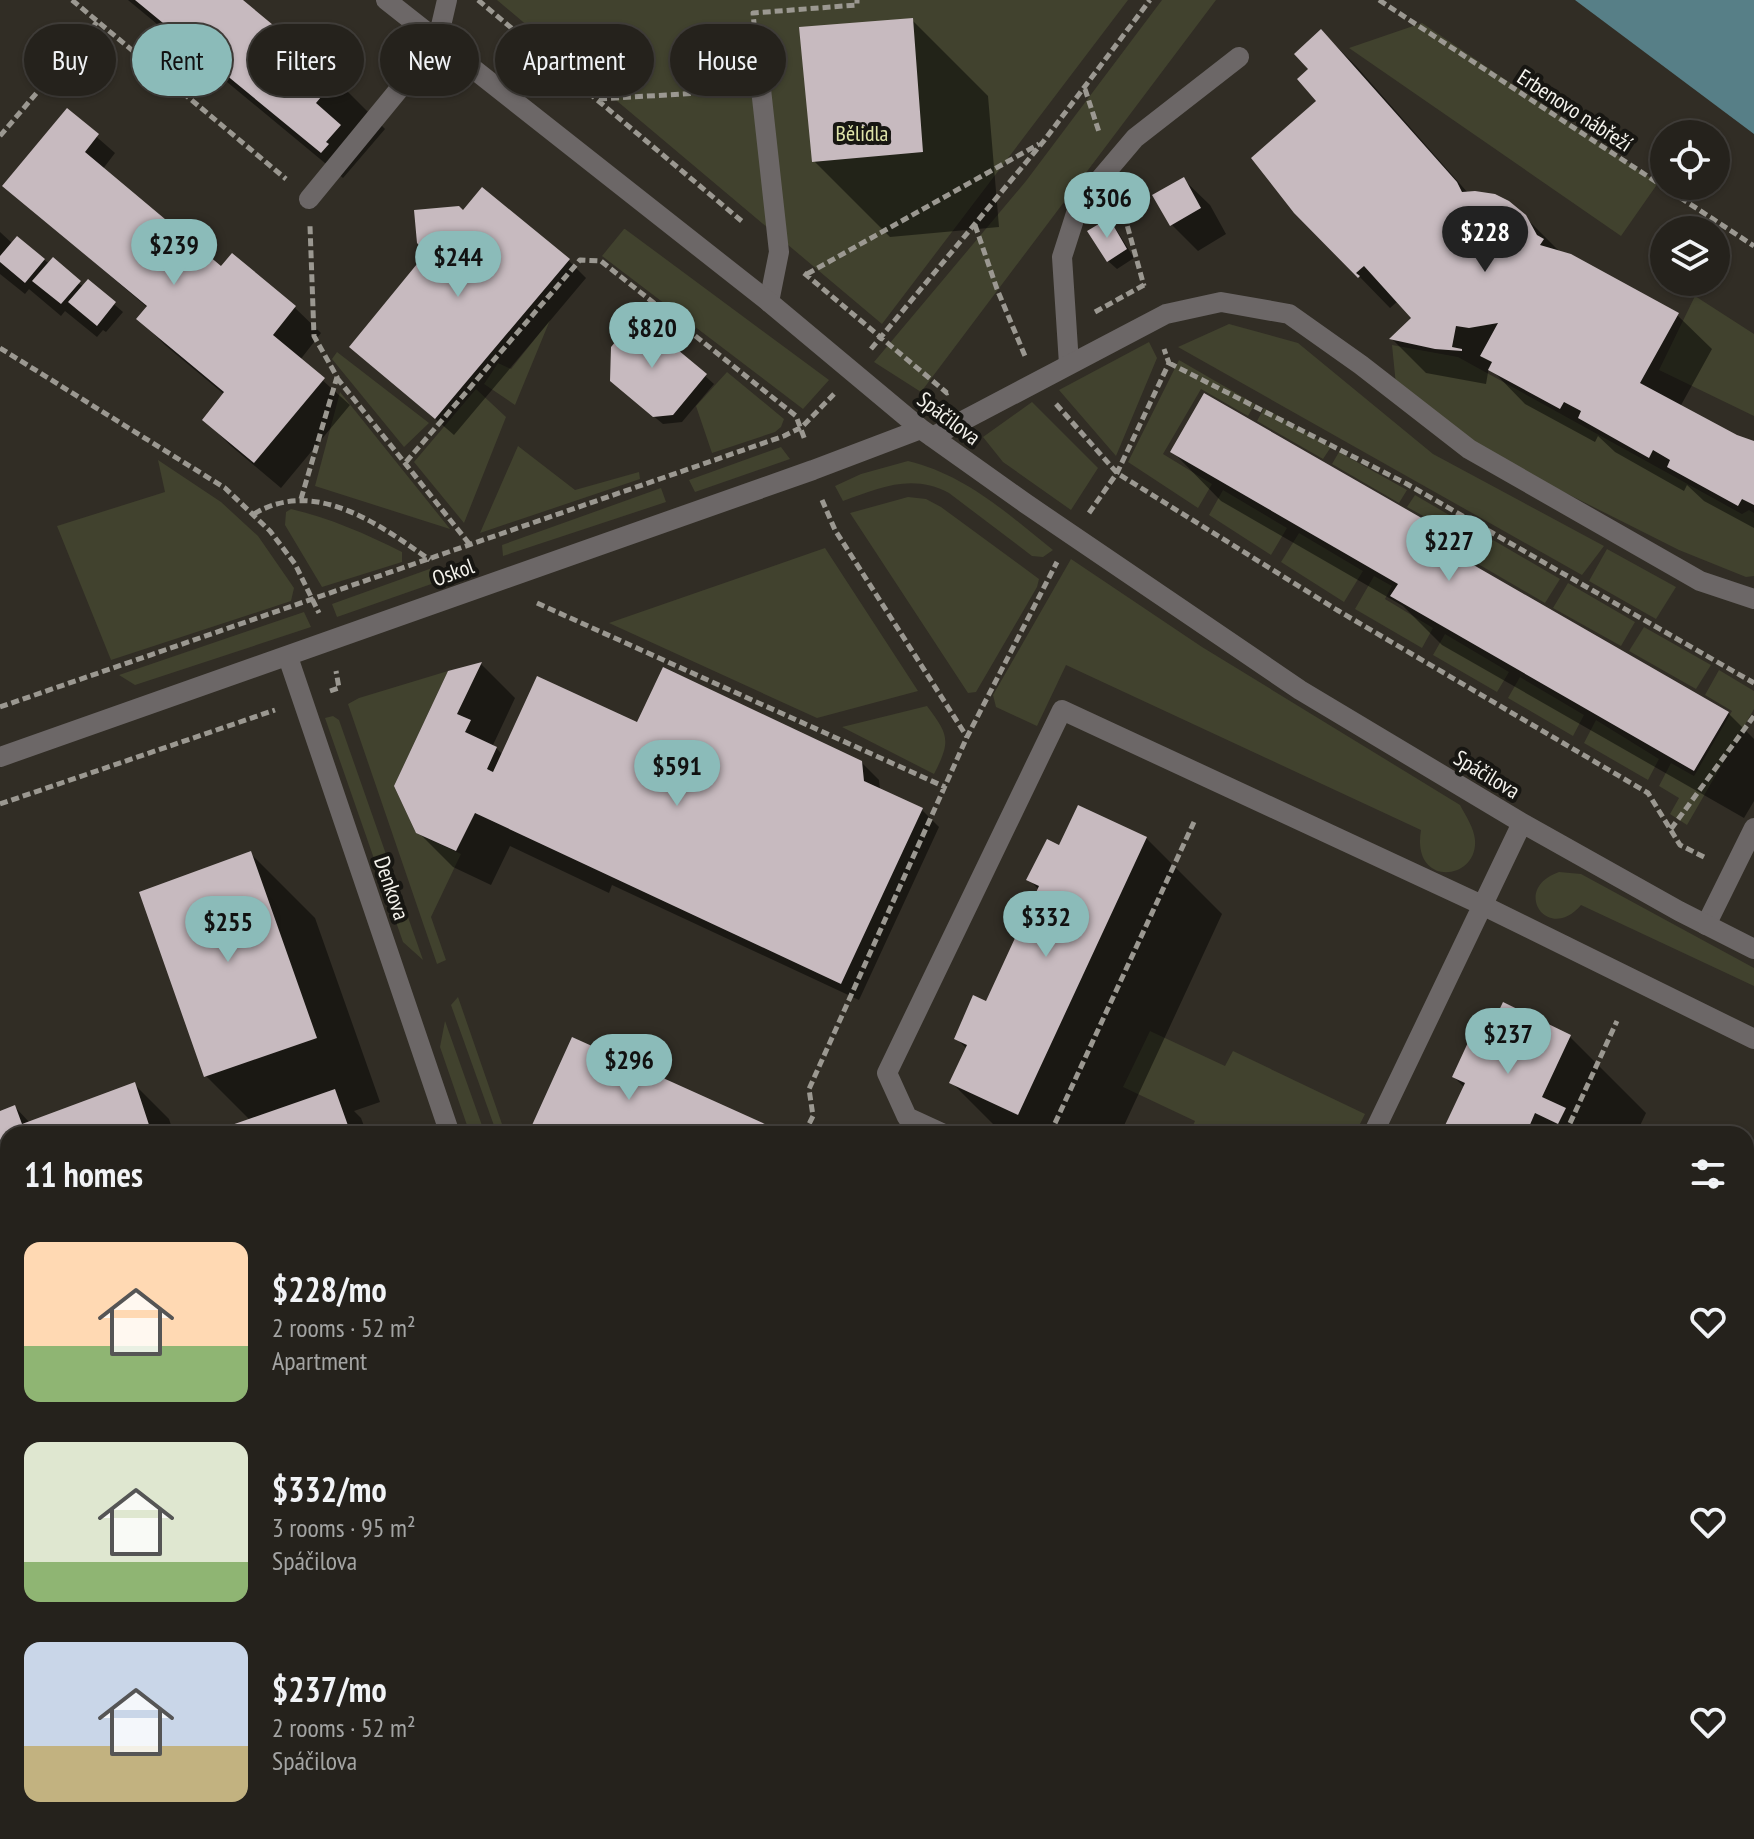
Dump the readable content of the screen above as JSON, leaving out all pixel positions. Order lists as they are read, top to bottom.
{
  "streets": {
    "street": ["Spáčilova", "Oskol", "Denkova"],
    "path": ["Erbenovo nábřeží"]
  },
  "crossings": [
    ["Spáčilova", "Oskol"],
    ["Oskol", "Denkova"]
  ],
  "parks": ["Bělidla"],
  "page": {
    "chip": [
      "Buy",
      "Rent",
      "Filters",
      "New",
      "Apartment",
      "House"
    ],
    "price": [
      "$306",
      "$228",
      "$239",
      "$244",
      "$820",
      "$227",
      "$591",
      "$332",
      "$255",
      "$237",
      "$296"
    ],
    "heading": "11 homes",
    "list": [
      {
        "name": "$228/mo",
        "note": "2 rooms · 52 m² · Apartment"
      },
      {
        "name": "$332/mo",
        "note": "3 rooms · 95 m² · Spáčilova"
      },
      {
        "name": "$237/mo",
        "note": "2 rooms · 52 m² · Spáčilova"
      }
    ]
  }
}
